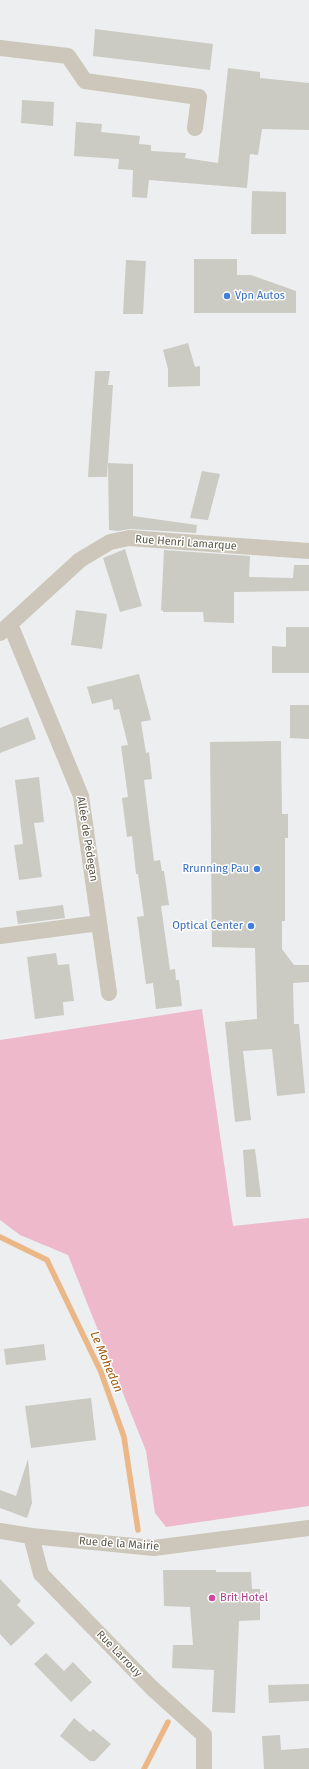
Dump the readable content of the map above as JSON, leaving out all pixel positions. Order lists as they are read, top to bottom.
{
  "streets": {
    "street": [
      "Rue Henri Lamarque",
      "Allée de Pédegan",
      "Rue de la Mairie",
      "Rue Larrouy"
    ]
  },
  "crossings": [
    ["Rue Henri Lamarque", "Allée de Pédegan"],
    ["Rue de la Mairie", "Rue Larrouy"]
  ],
  "water": ["Le Mohedan"],
  "places": [
    "Vpn Autos",
    "Rrunning Pau",
    "Optical Center",
    "Brit Hotel"
  ]
}
